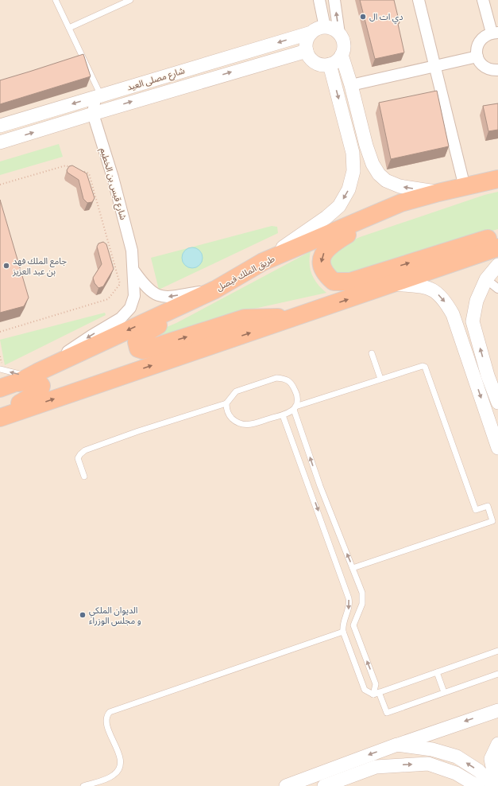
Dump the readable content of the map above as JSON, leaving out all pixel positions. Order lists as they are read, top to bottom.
{
  "streets": {
    "highway": ["طريق الملك فيصل"],
    "street": ["شارع مصلى العيد", "شارع قيس بن الخطيم"]
  },
  "crossings": [
    ["شارع مصلى العيد", "شارع قيس بن الخطيم"],
    ["شارع قيس بن الخطيم", "طريق الملك فيصل"]
  ],
  "one_way": ["شارع قيس بن الخطيم"],
  "places": ["دي ات ال", "جامع الملك فهد بن عبد العزيز", "الديوان الملكي و مجلس الوزراء"]
}
